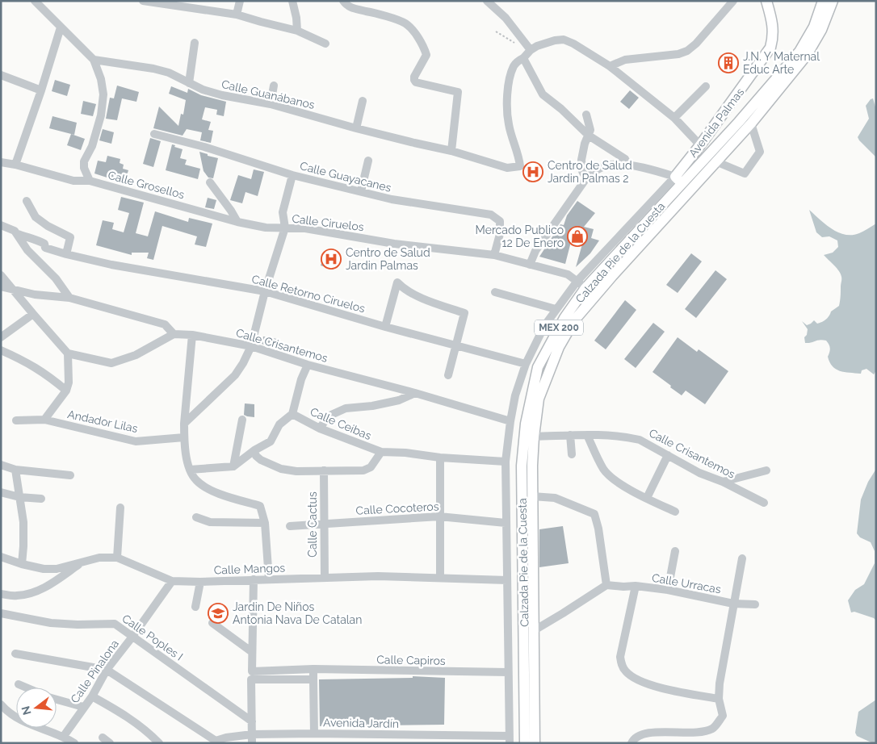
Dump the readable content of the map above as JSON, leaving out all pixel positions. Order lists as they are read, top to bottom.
{
  "streets": {
    "main road": ["Avenida Palmas", "Calzada Pie de la Cuesta", "MEX 200"],
    "street": [
      "Calle Guanábanos",
      "Calle Guayacanes",
      "Calle Grosellos",
      "Calle Ciruelos",
      "Calle Retorno Ciruelos",
      "Calle Crisantemos",
      "Andador Lilas",
      "Calle Ceibas",
      "Calle Cocoteros",
      "Calle Cactus",
      "Calle Mangos",
      "Calle Urracas",
      "Calle Poples I",
      "Calle Capiros",
      "Calle Pinalona",
      "Avenida Jardín"
    ]
  },
  "crossings": [
    ["Avenida Palmas", "Calzada Pie de la Cuesta"],
    ["Calle Guayacanes", "Calle Ciruelos"],
    ["Calle Grosellos", "Calle Ciruelos"],
    ["Calle Ciruelos", "Calzada Pie de la Cuesta"],
    ["Calle Ciruelos", "Calle Retorno Ciruelos"],
    ["Calle Ciruelos", "Calle Crisantemos"],
    ["Calzada Pie de la Cuesta", "Calle Crisantemos"],
    ["Calle Cocoteros", "Calle Cactus"],
    ["Calle Cactus", "Calle Mangos"],
    ["Calle Mangos", "Calle Pinalona"],
    ["Calle Poples I", "Calle Pinalona"]
  ],
  "places": {
    "building": ["J.N. Y Maternal Educ Arte"],
    "hospital": ["Centro de Salud Jardin Palmas 2", "Centro de Salud Jardin Palmas"],
    "shop": ["Mercado Publico 12 De Enero"],
    "school or university": ["Jardin De Niños Antonia Nava De Catalan"]
  },
  "north": "left"
}
